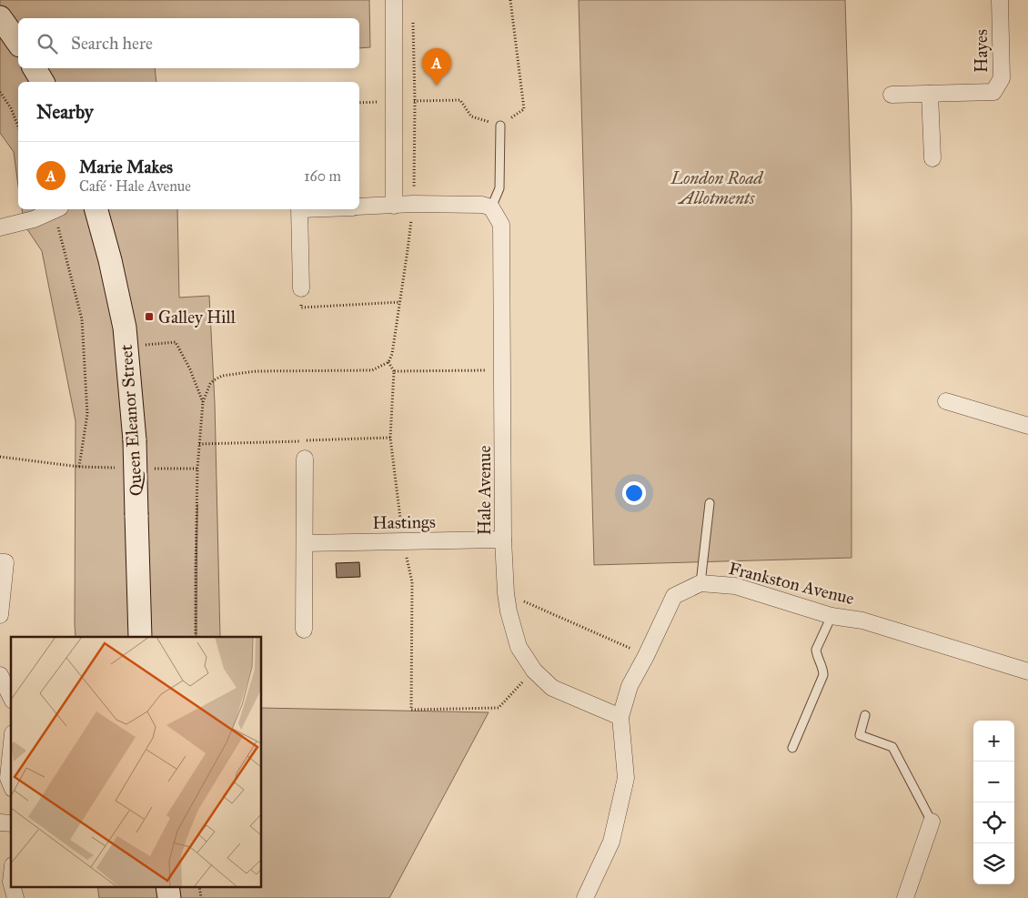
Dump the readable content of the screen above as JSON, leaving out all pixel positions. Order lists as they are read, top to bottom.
{
  "streets": {
    "street": [
      "Hayes",
      "Queen Eleanor Street",
      "Hale Avenue",
      "Hastings",
      "Frankston Avenue"
    ]
  },
  "crossings": [
    ["Hale Avenue", "Hastings"]
  ],
  "parks": ["London Road Allotments"],
  "places": {
    "transit": ["Galley Hill"]
  },
  "page": {
    "search": "Search here",
    "pins": "A",
    "heading": "Nearby",
    "list": [
      {
        "mark": "A",
        "name": "Marie Makes",
        "note": "Café · Hale Avenue",
        "value": "160 m"
      }
    ],
    "map_buttons": ["+", "−"]
  }
}
